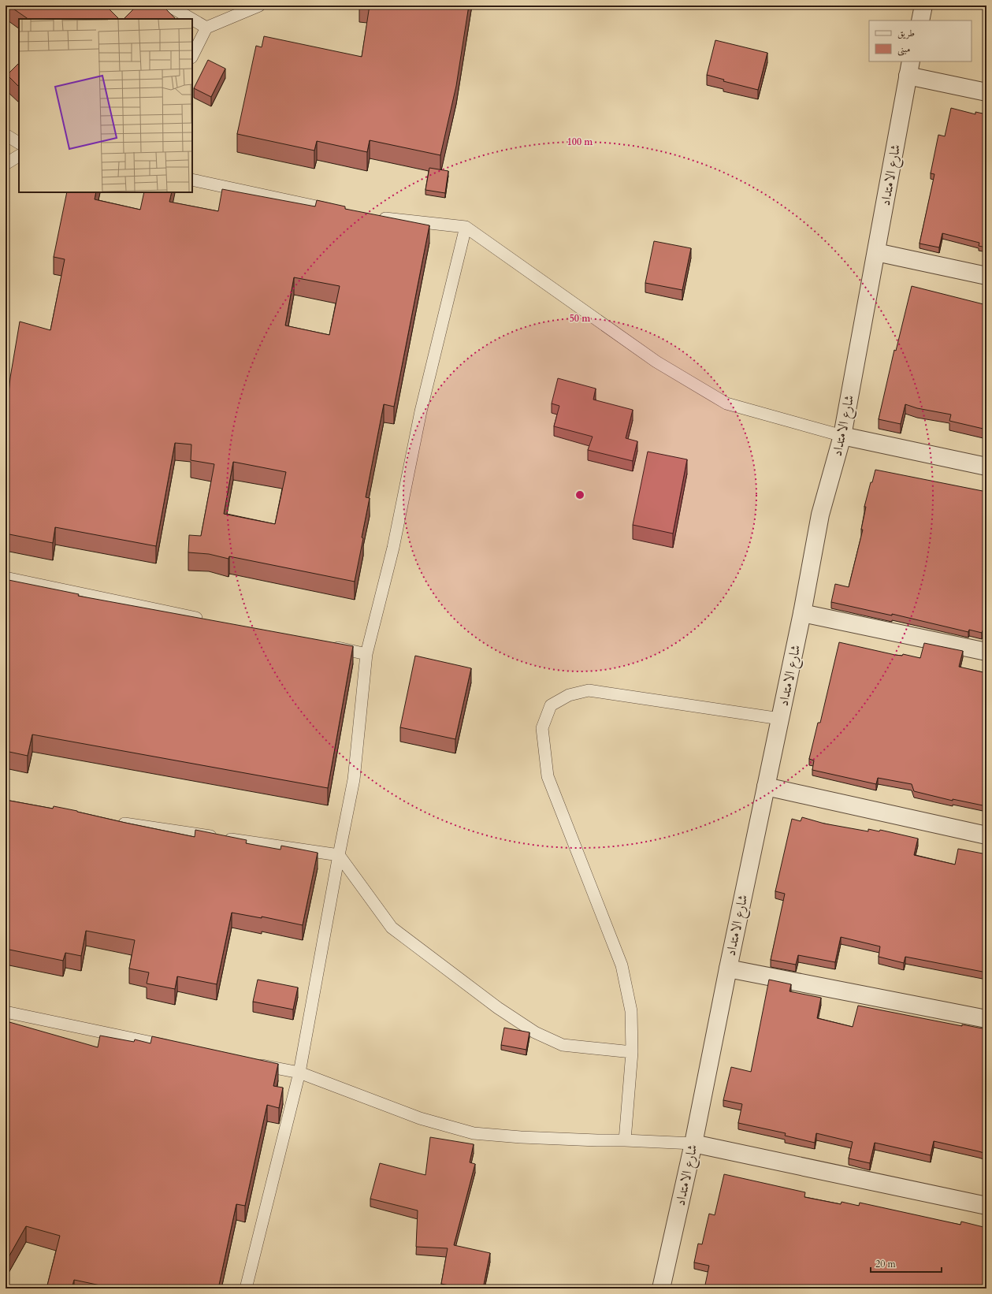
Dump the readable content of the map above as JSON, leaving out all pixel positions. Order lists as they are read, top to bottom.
{
  "streets": {
    "street": ["شارع الامتداد"]
  },
  "legend": ["طريق", "مبنى"],
  "scale_bar": "20 m",
  "rings": ["100 m", "50 m"]
}
